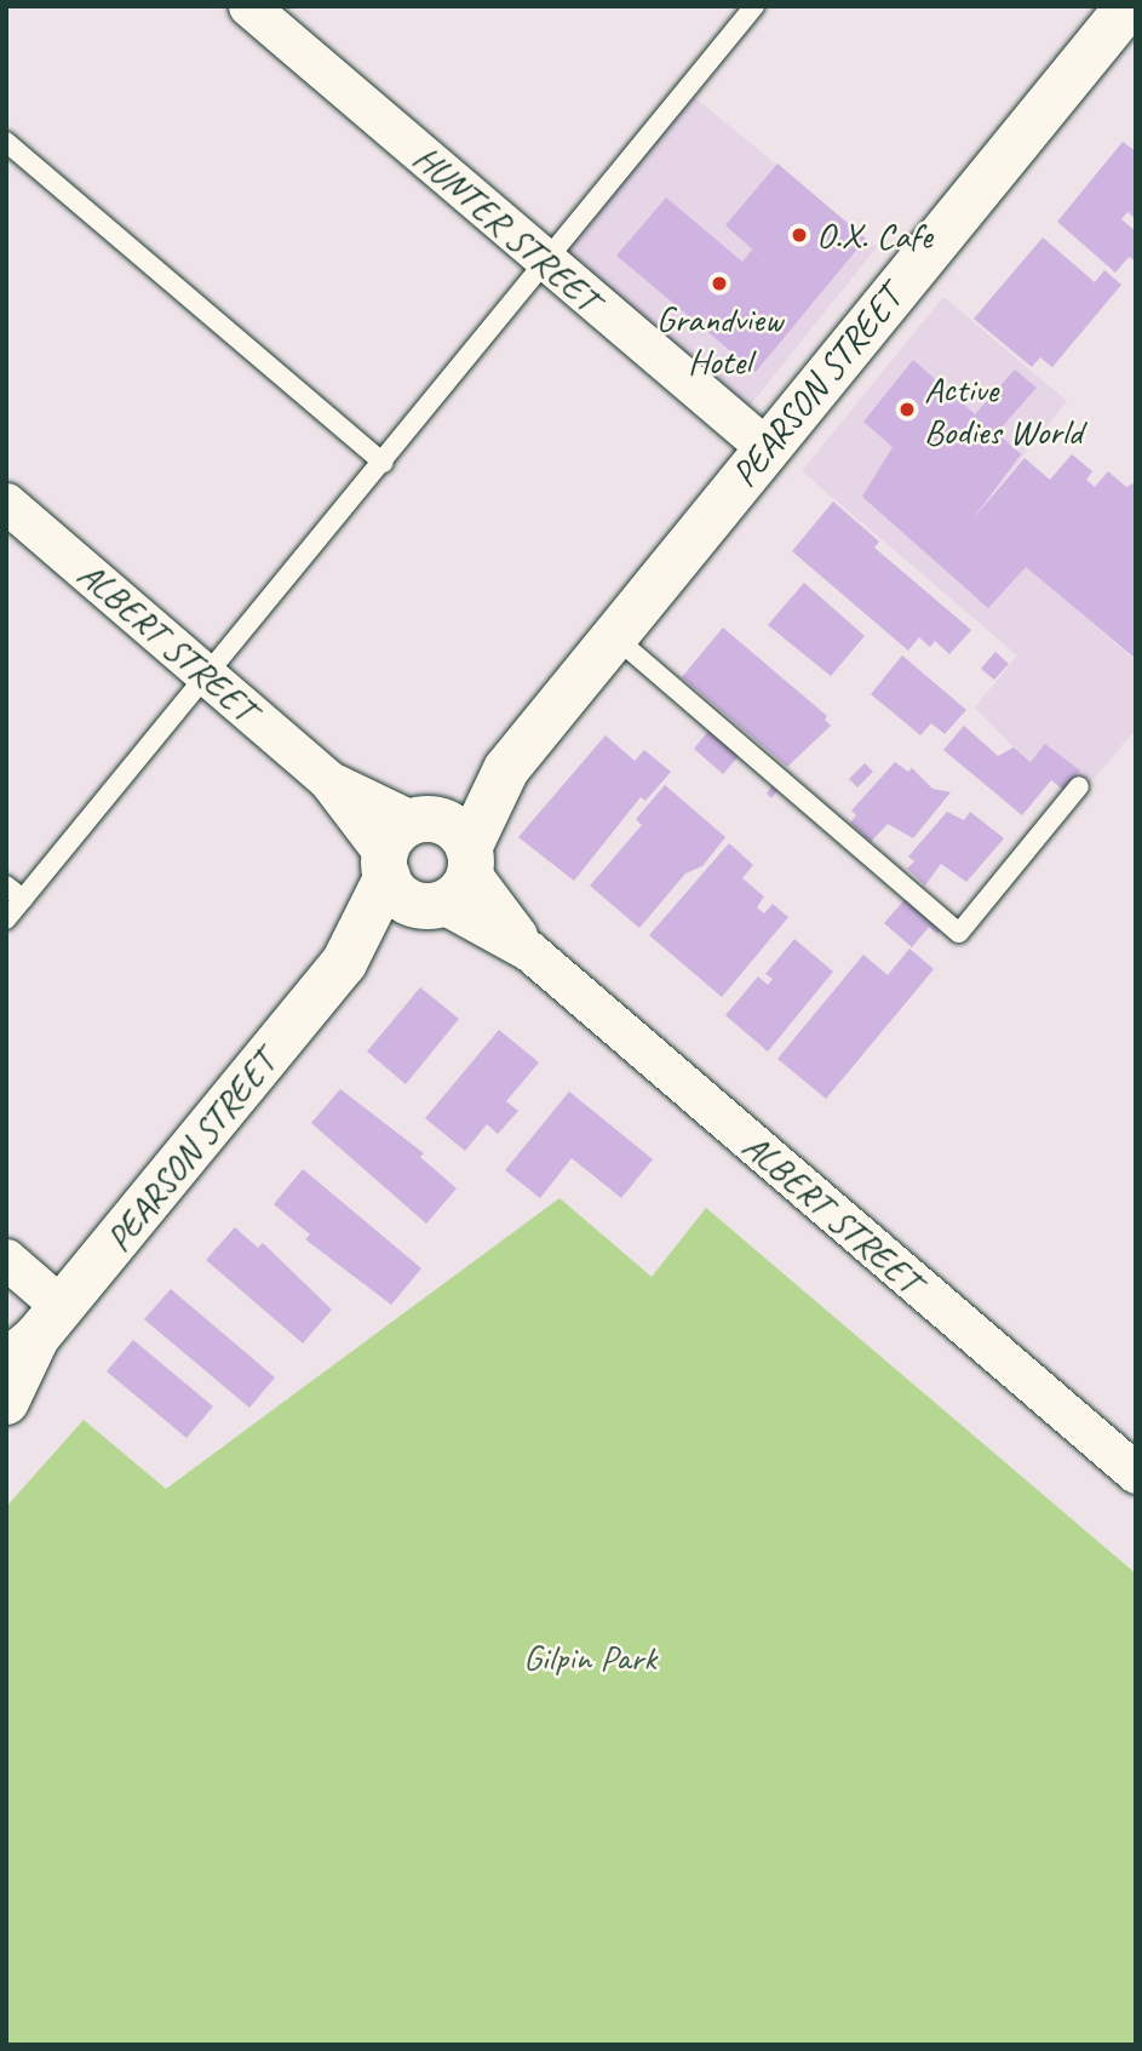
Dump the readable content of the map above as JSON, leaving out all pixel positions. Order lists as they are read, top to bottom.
{
  "streets": {
    "street": ["HUNTER STREET", "PEARSON STREET", "ALBERT STREET"]
  },
  "crossings": [
    ["HUNTER STREET", "PEARSON STREET"],
    ["PEARSON STREET", "ALBERT STREET"]
  ],
  "parks": ["Gilpin Park"],
  "places": ["O.X. Cafe", "Grandview Hotel", "Active Bodies World"]
}
